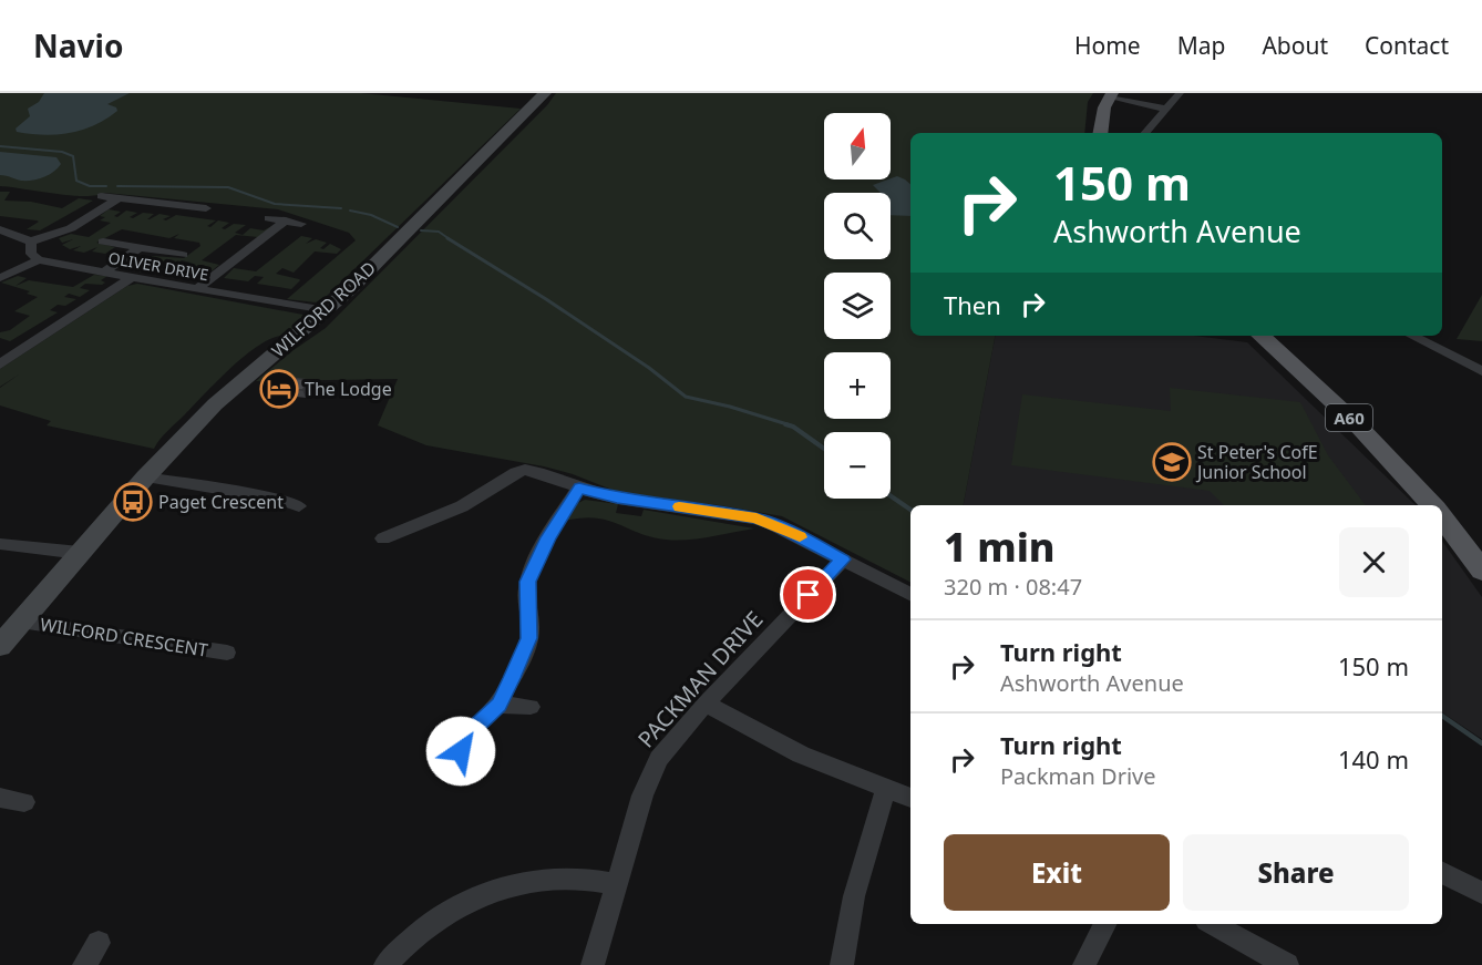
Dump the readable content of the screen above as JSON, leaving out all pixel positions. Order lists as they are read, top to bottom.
{
  "streets": {
    "main road": ["WILFORD ROAD", "A60"],
    "street": ["OLIVER DRIVE", "WILFORD CRESCENT", "PACKMAN DRIVE"]
  },
  "crossings": [
    ["OLIVER DRIVE", "WILFORD ROAD"],
    ["WILFORD ROAD", "WILFORD CRESCENT"]
  ],
  "places": {
    "hotel": ["The Lodge"],
    "school or university": ["St Peter's CofE Junior School"],
    "bus stop": ["Paget Crescent"]
  },
  "north": "top",
  "page": {
    "header": "Navio",
    "nav": [
      "Home",
      "Map",
      "About",
      "Contact"
    ],
    "map_buttons": ["+", "−"],
    "turn": ["150 m", "Ashworth Avenue"],
    "then": "Then",
    "heading": ["1 min", "320 m · 08:47"],
    "list": [
      {
        "name": "Turn right",
        "note": "Ashworth Avenue",
        "value": "150 m"
      },
      {
        "name": "Turn right",
        "note": "Packman Drive",
        "value": "140 m"
      }
    ],
    "buttons": ["Exit", "Share"]
  }
}
